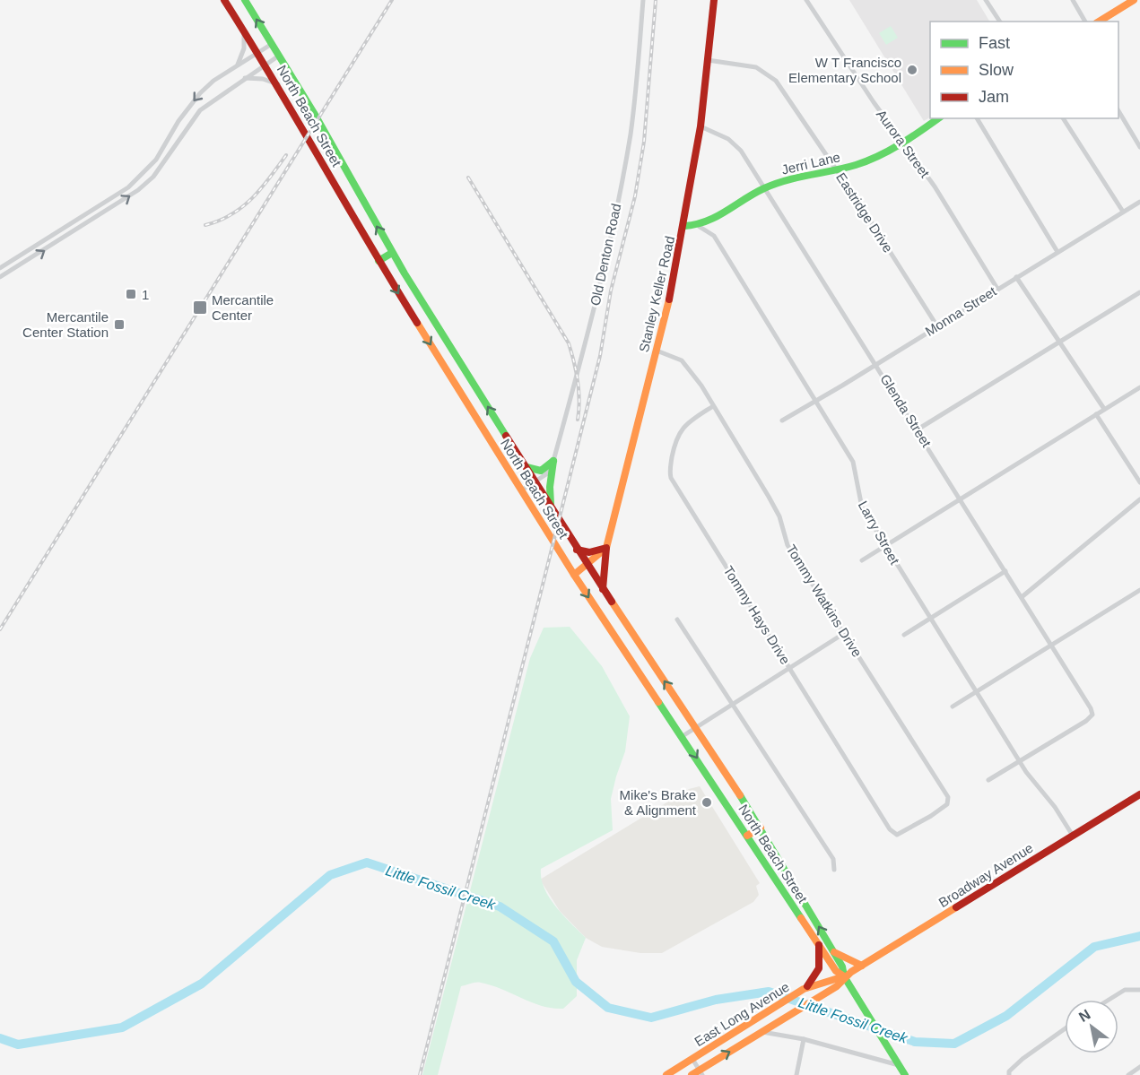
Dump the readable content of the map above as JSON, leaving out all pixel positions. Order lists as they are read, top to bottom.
{
  "streets": {
    "main road": [
      "North Beach Street",
      "Jerri Lane",
      "Stanley Keller Road",
      "Broadway Avenue",
      "East Long Avenue"
    ],
    "street": [
      "Aurora Street",
      "Eastridge Drive",
      "Old Denton Road",
      "Monna Street",
      "Glenda Street",
      "Larry Street",
      "Tommy Watkins Drive",
      "Tommy Hays Drive"
    ]
  },
  "crossings": [
    ["North Beach Street", "Old Denton Road"],
    ["North Beach Street", "Stanley Keller Road"],
    ["North Beach Street", "Broadway Avenue"],
    ["North Beach Street", "East Long Avenue"],
    ["Aurora Street", "Jerri Lane"],
    ["Aurora Street", "Monna Street"],
    ["Jerri Lane", "Eastridge Drive"],
    ["Jerri Lane", "Glenda Street"],
    ["Jerri Lane", "Larry Street"],
    ["Eastridge Drive", "Stanley Keller Road"],
    ["Eastridge Drive", "Monna Street"],
    ["Stanley Keller Road", "Glenda Street"],
    ["Stanley Keller Road", "Tommy Watkins Drive"],
    ["Monna Street", "Glenda Street"],
    ["Monna Street", "Larry Street"],
    ["Glenda Street", "Larry Street"],
    ["Larry Street", "Broadway Avenue"],
    ["Tommy Watkins Drive", "Tommy Hays Drive"],
    ["Broadway Avenue", "East Long Avenue"]
  ],
  "water": ["Little Fossil Creek"],
  "places": {
    "other": ["W T Francisco Elementary School", "Mike's Brake & Alignment"],
    "transit": ["1", "Mercantile Center", "Mercantile Center Station"]
  },
  "legend": ["Fast", "Slow", "Jam"],
  "north": "top left"
}
